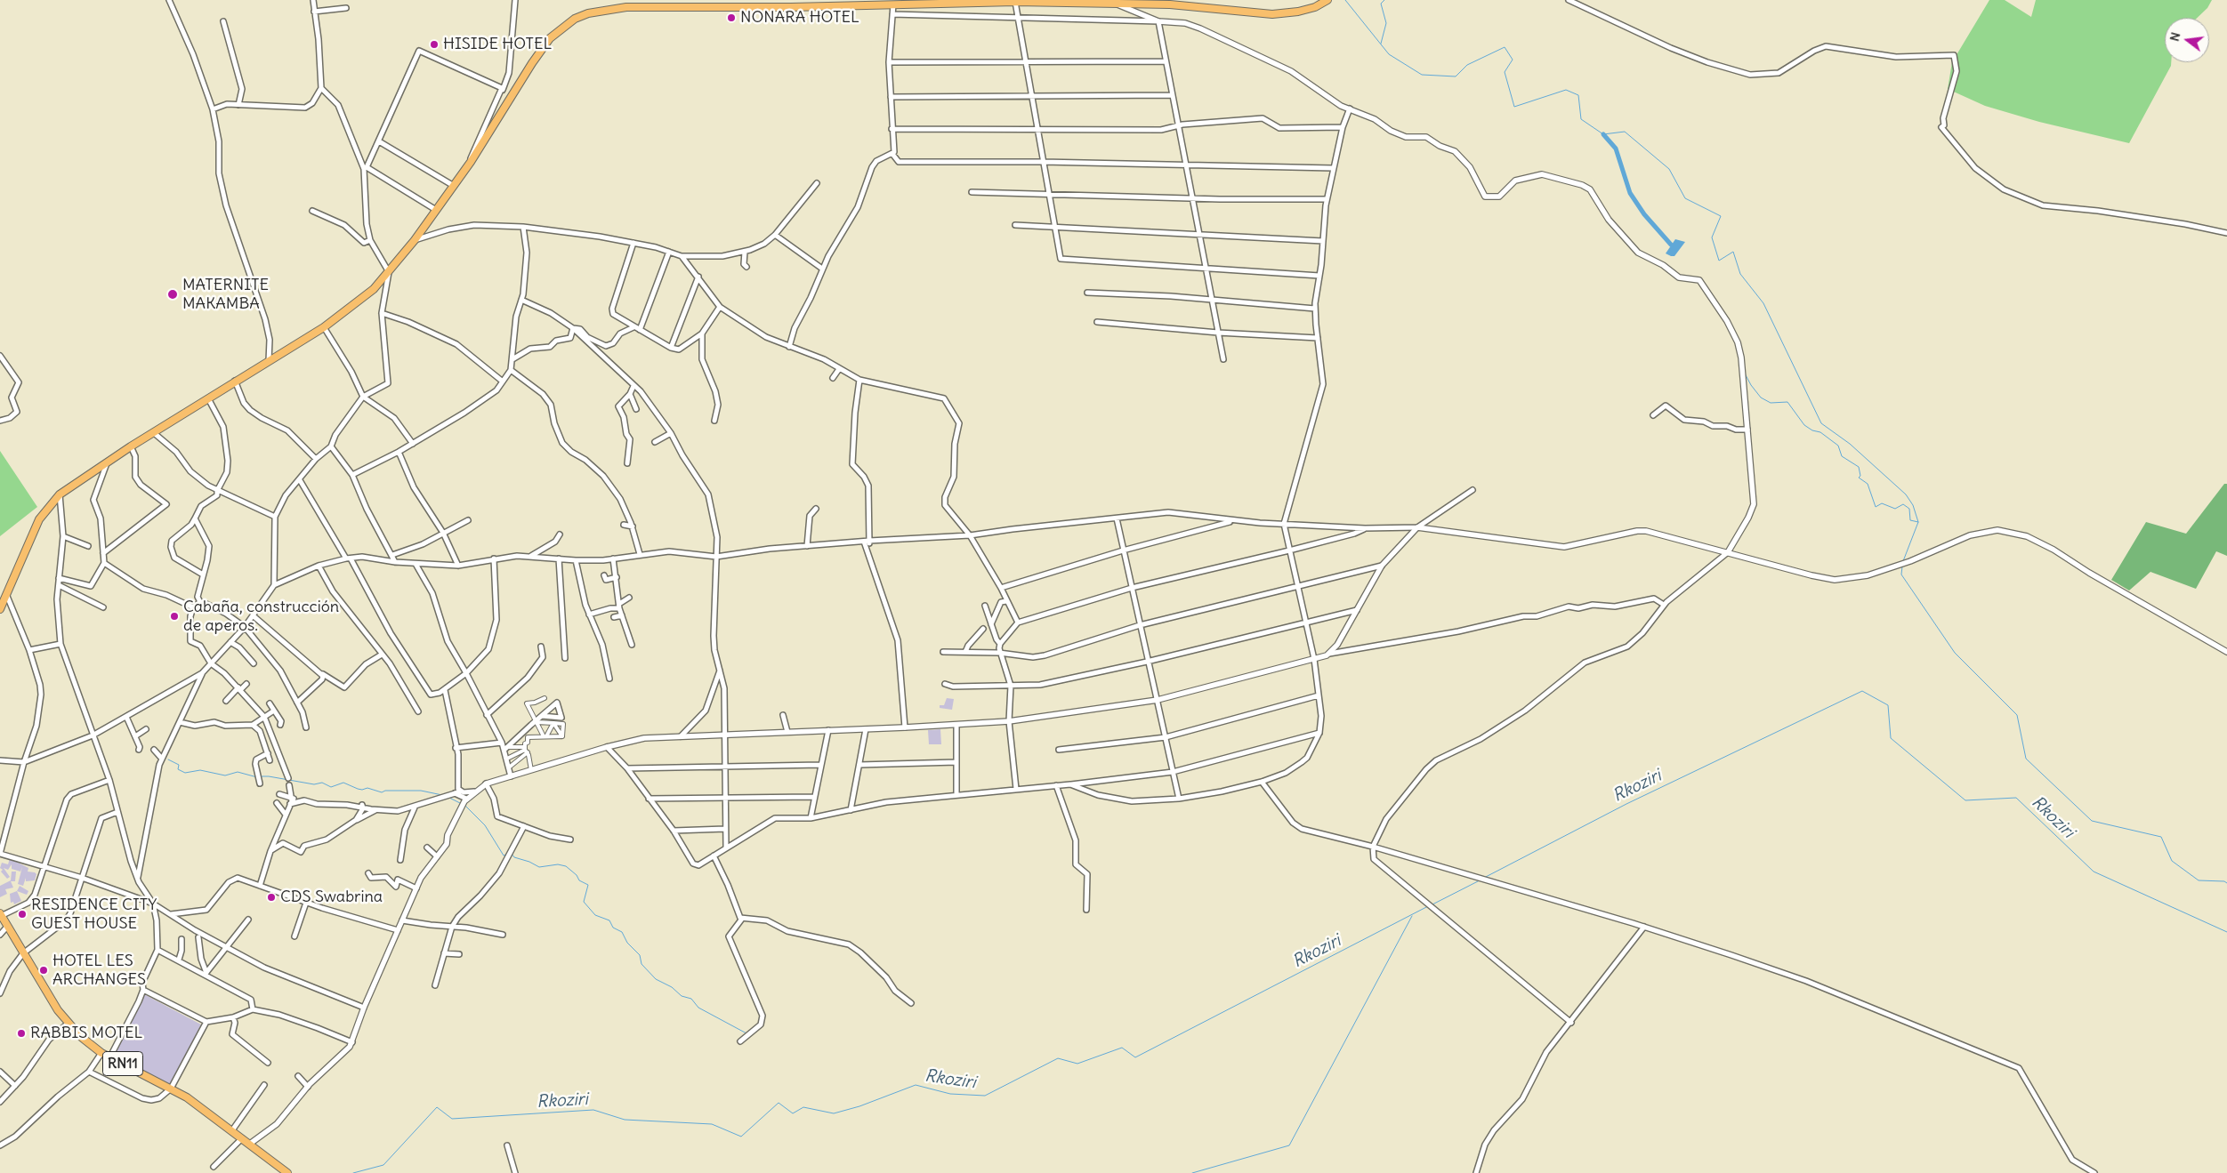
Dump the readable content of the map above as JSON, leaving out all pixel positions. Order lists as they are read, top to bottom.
{
  "streets": {
    "main road": ["RN11"]
  },
  "water": ["Rkoziri"],
  "places": [
    "NONARA HOTEL",
    "HISIDE HOTEL",
    "MATERNITE MAKAMBA",
    "Cabaña, construcción de aperos.",
    "CDS Swabrina",
    "RESIDENCE CITY GUEST HOUSE",
    "HOTEL LES ARCHANGES",
    "RABBIS MOTEL"
  ],
  "north": "left"
}
